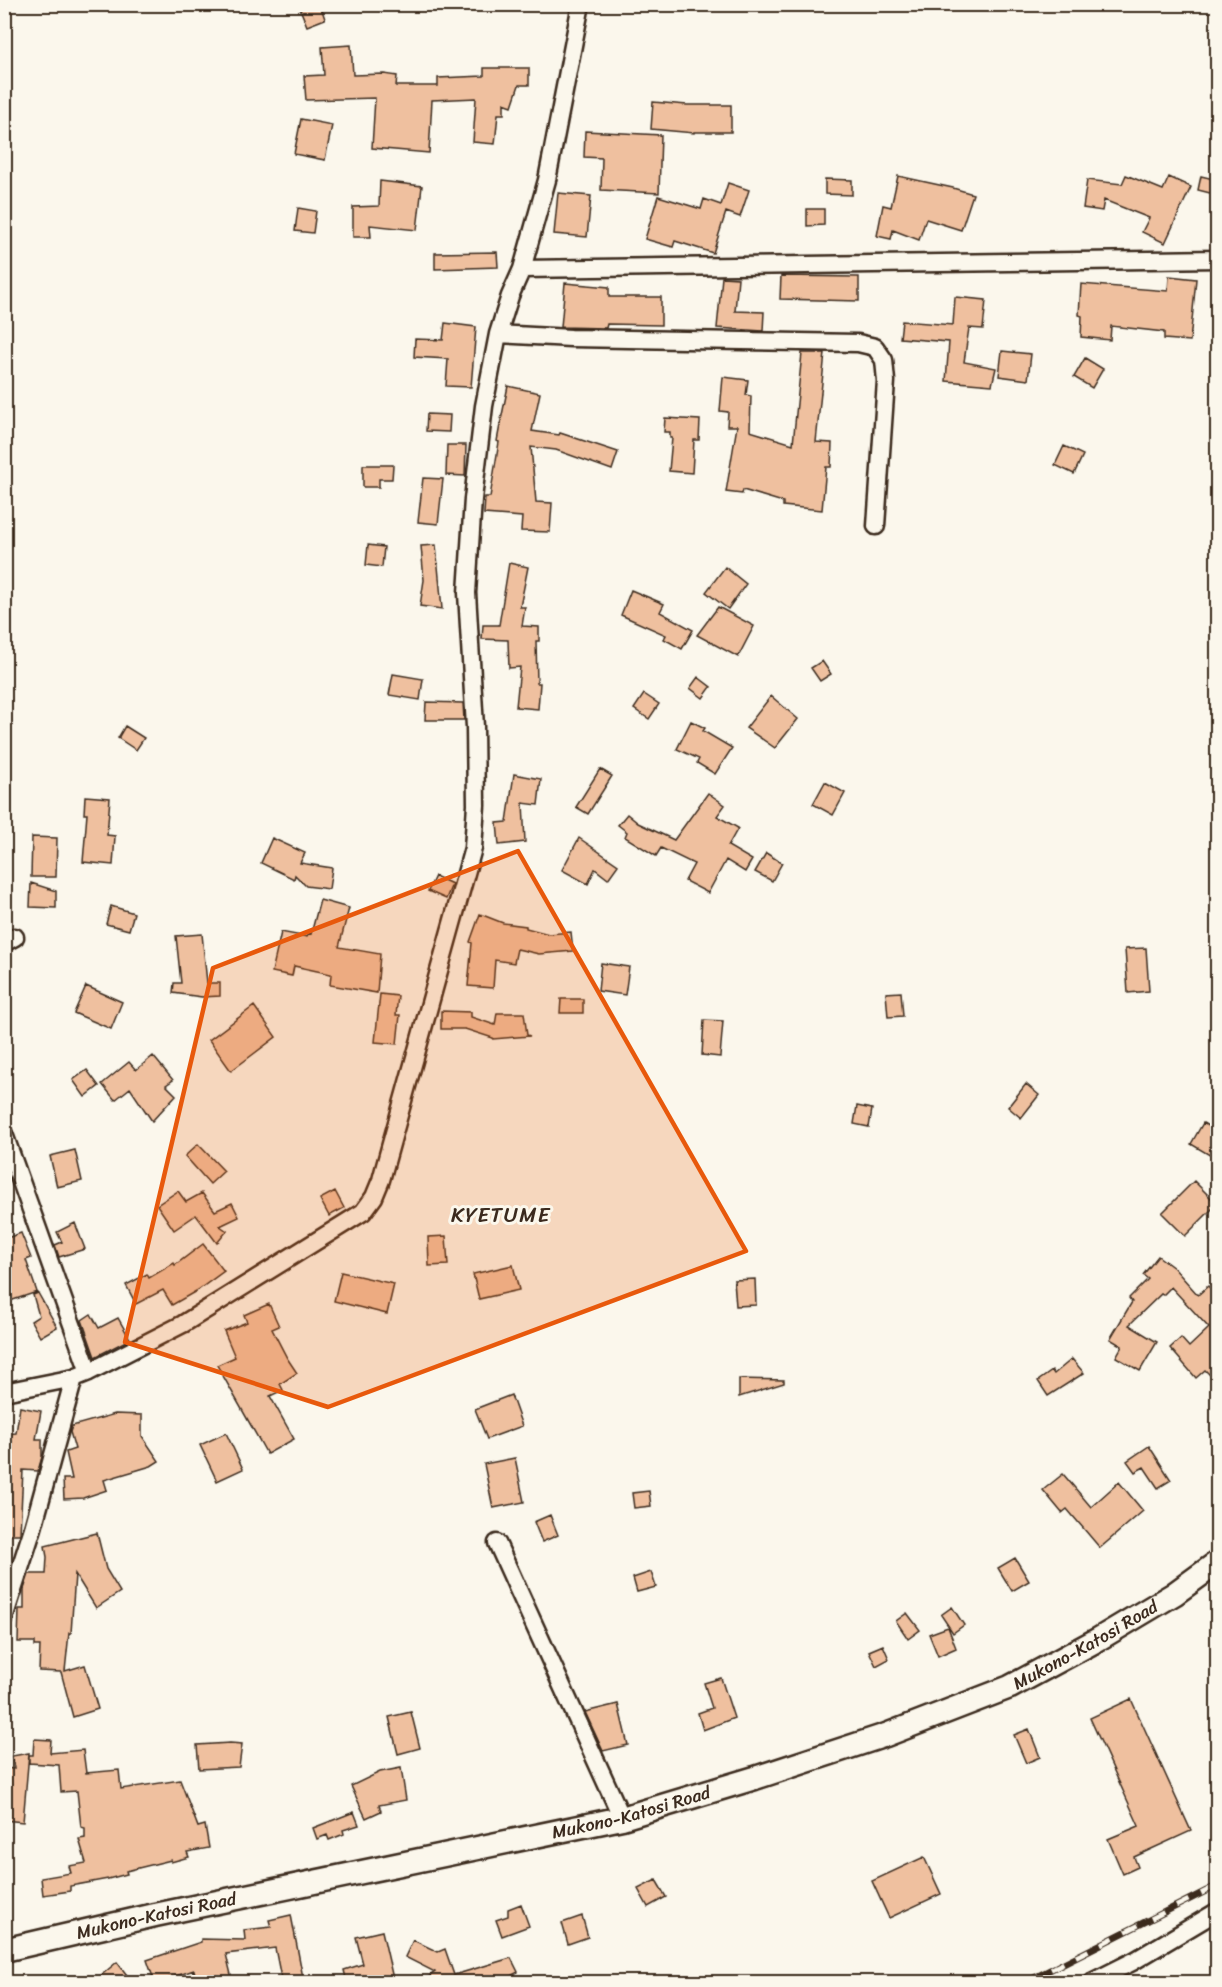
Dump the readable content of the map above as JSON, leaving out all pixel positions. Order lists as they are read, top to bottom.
{
  "streets": {
    "main road": ["Mukono-Katosi Road"]
  },
  "districts": ["KYETUME"]
}
